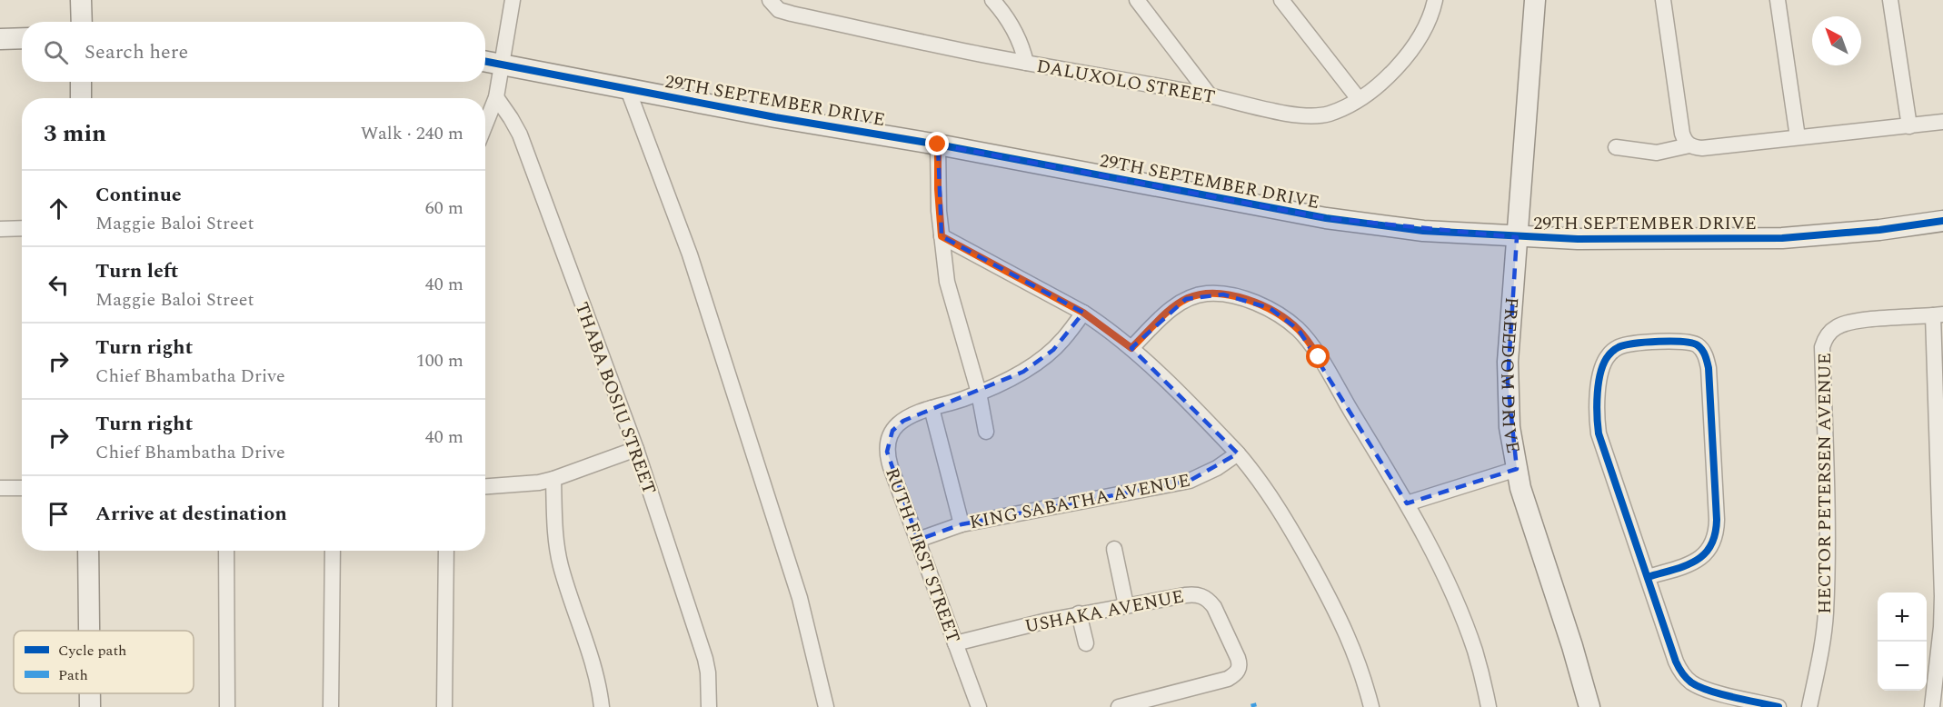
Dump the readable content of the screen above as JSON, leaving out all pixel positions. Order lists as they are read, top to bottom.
{
  "streets": {
    "street": [
      "DALUXOLO STREET",
      "29TH SEPTEMBER DRIVE",
      "FREEDOM DRIVE",
      "THABA BOSIU STREET",
      "HECTOR PETERSEN AVENUE",
      "KING SABATHA AVENUE",
      "RUTH FIRST STREET",
      "USHAKA AVENUE"
    ]
  },
  "crossings": [
    ["29TH SEPTEMBER DRIVE", "FREEDOM DRIVE"],
    ["KING SABATHA AVENUE", "RUTH FIRST STREET"],
    ["RUTH FIRST STREET", "USHAKA AVENUE"]
  ],
  "legend": ["Cycle path", "Path"],
  "north": "top left",
  "page": {
    "search": "Search here",
    "heading": ["3 min", "Walk · 240 m"],
    "list": [
      ["Continue", "Maggie Baloi Street", "60 m"],
      ["Turn left", "Maggie Baloi Street", "40 m"],
      ["Turn right", "Chief Bhambatha Drive", "100 m"],
      ["Turn right", "Chief Bhambatha Drive", "40 m"],
      "Arrive at destination"
    ],
    "map_buttons": ["+", "−"]
  }
}
